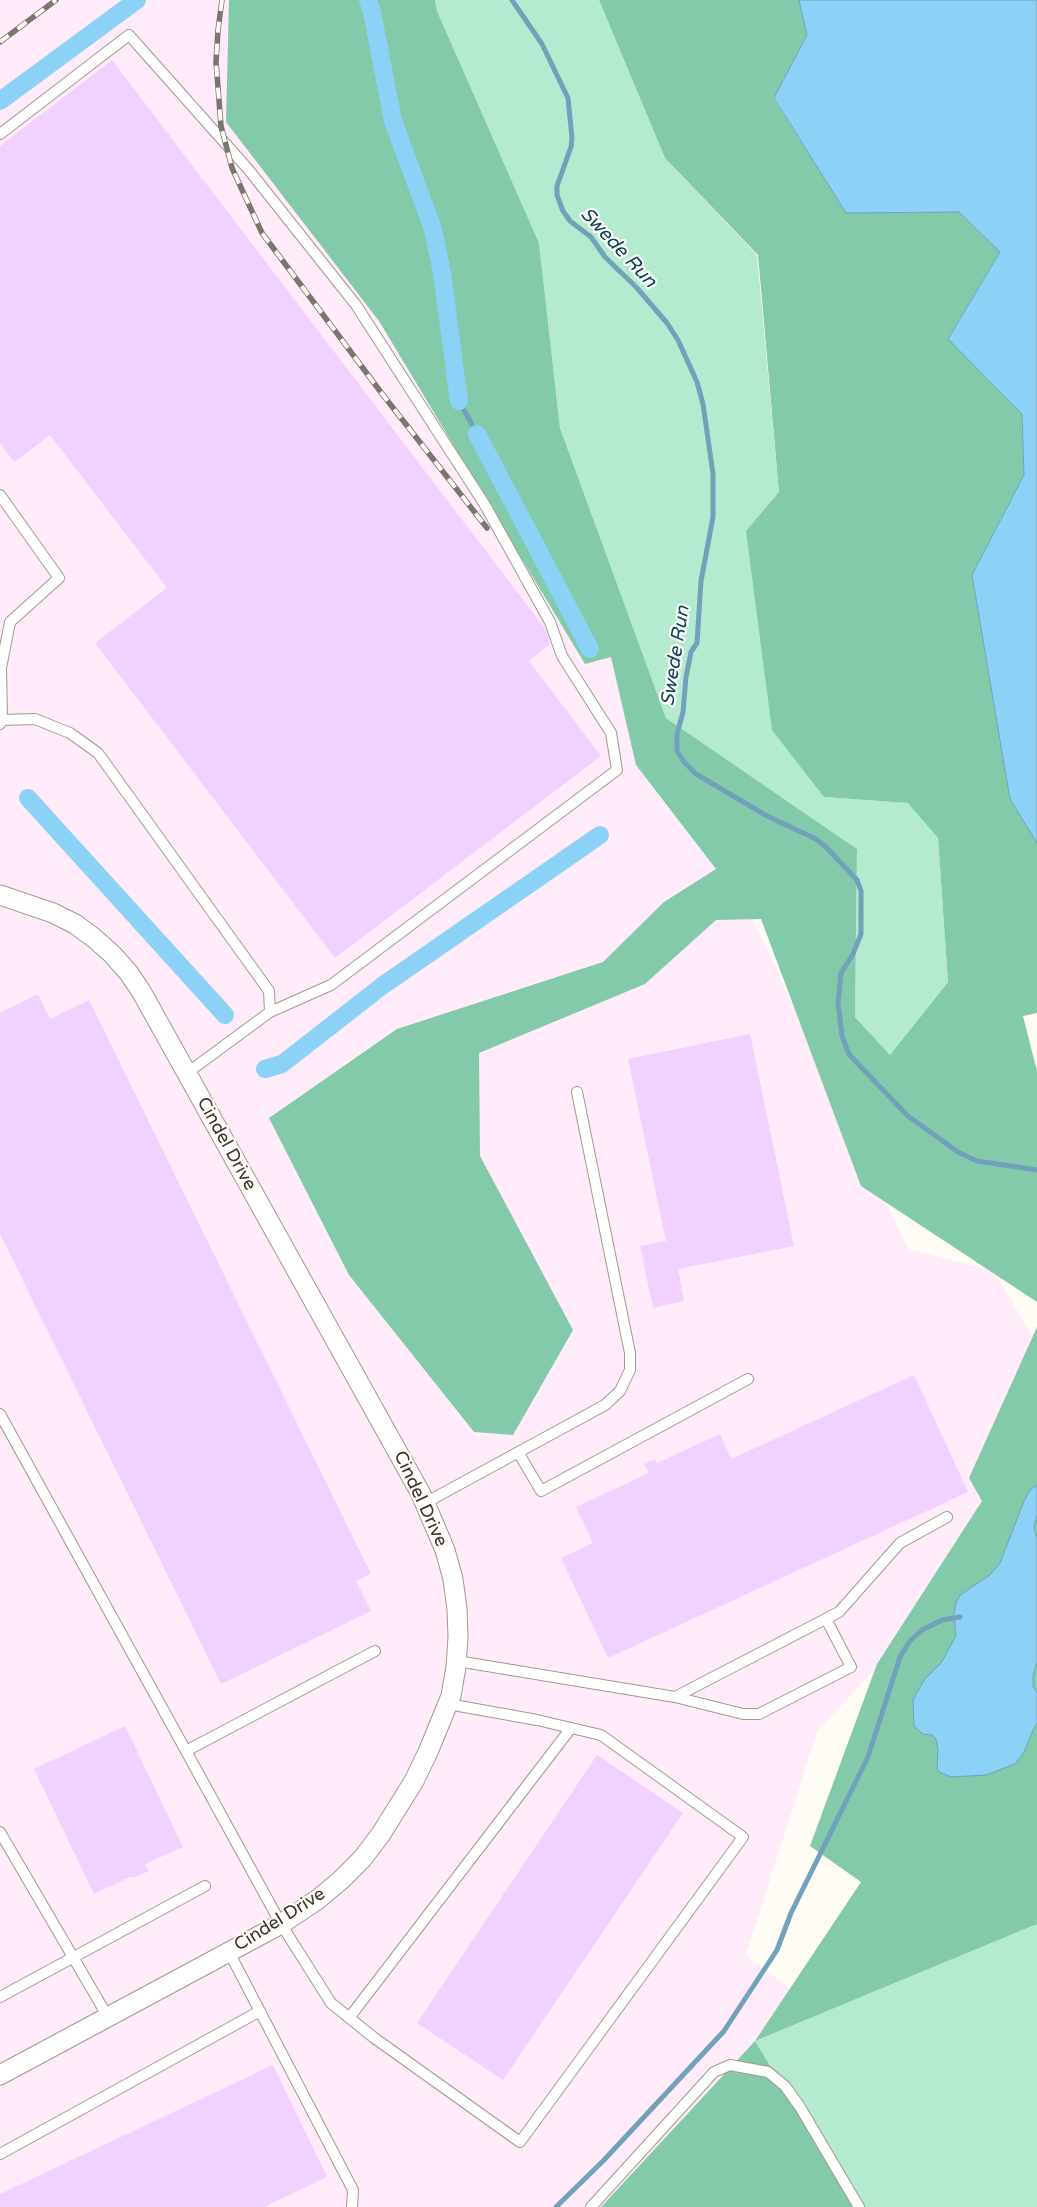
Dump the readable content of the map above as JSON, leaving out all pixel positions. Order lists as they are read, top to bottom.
{
  "streets": {
    "street": ["Cindel Drive"]
  },
  "water": ["Swede Run"]
}
